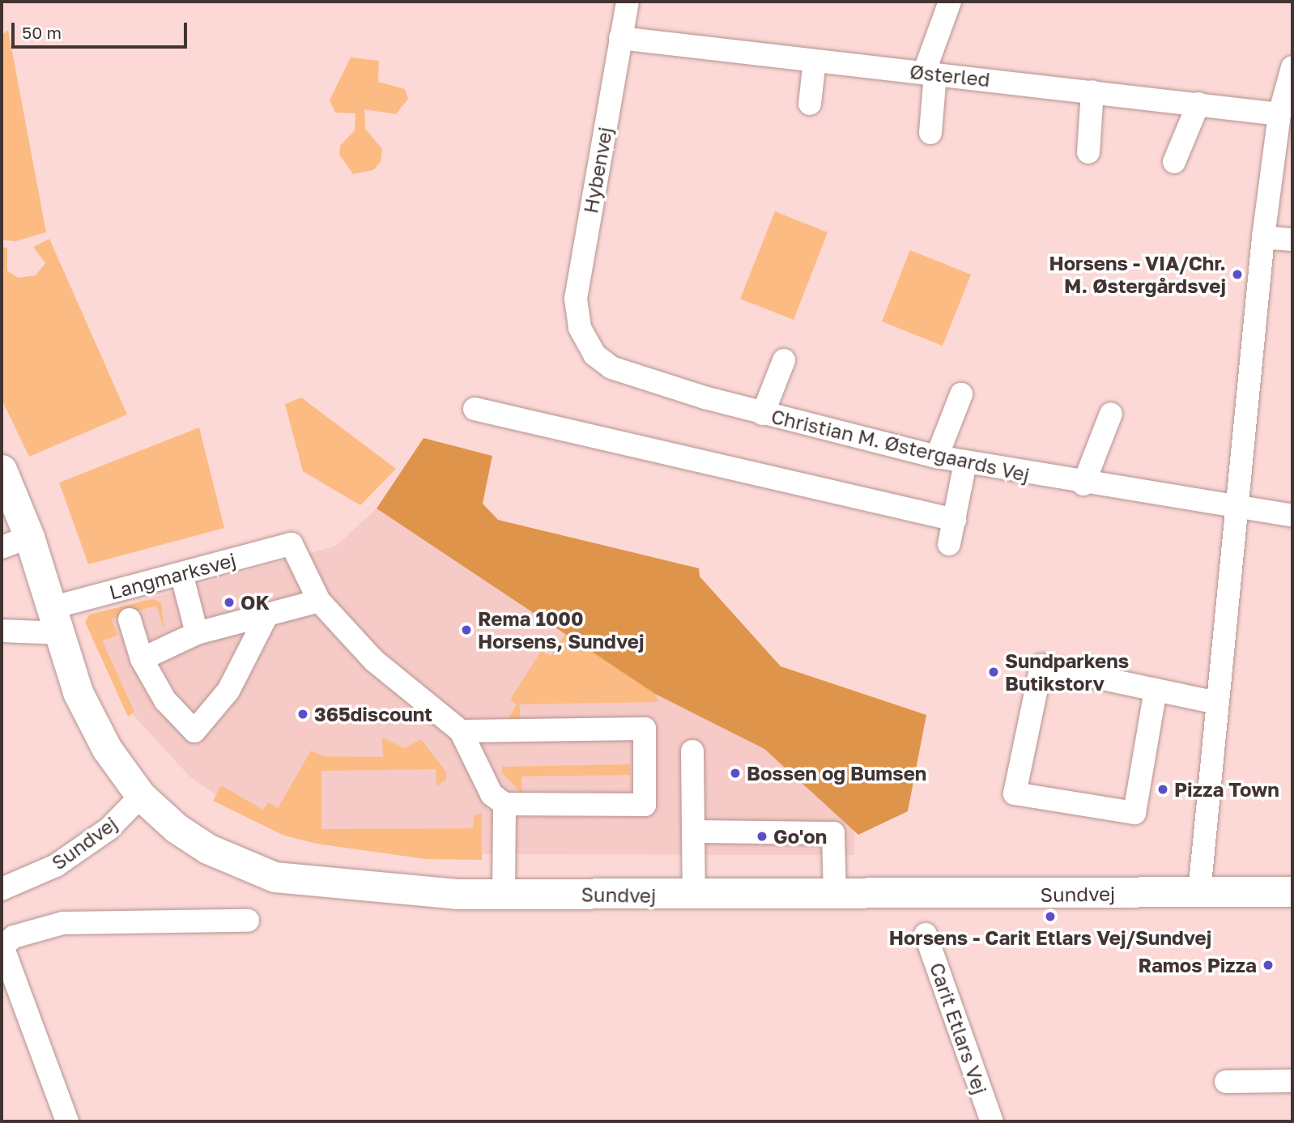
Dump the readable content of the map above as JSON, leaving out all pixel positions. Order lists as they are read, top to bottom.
{
  "streets": {
    "main road": ["Sundvej"],
    "street": [
      "Østerled",
      "Hybenvej",
      "Christian M. Østergaards Vej",
      "Langmarksvej",
      "Carit Etlars Vej"
    ]
  },
  "crossings": [
    ["Østerled", "Hybenvej"],
    ["Hybenvej", "Christian M. Østergaards Vej"]
  ],
  "places": [
    "Horsens - VIA/Chr. M. Østergårdsvej",
    "OK",
    "Rema 1000 Horsens, Sundvej",
    "Sundparkens Butikstorv",
    "365discount",
    "Bossen og Bumsen",
    "Pizza Town",
    "Go'on",
    "Horsens - Carit Etlars Vej/Sundvej",
    "Ramos Pizza"
  ],
  "scale_bar": "50 m"
}
